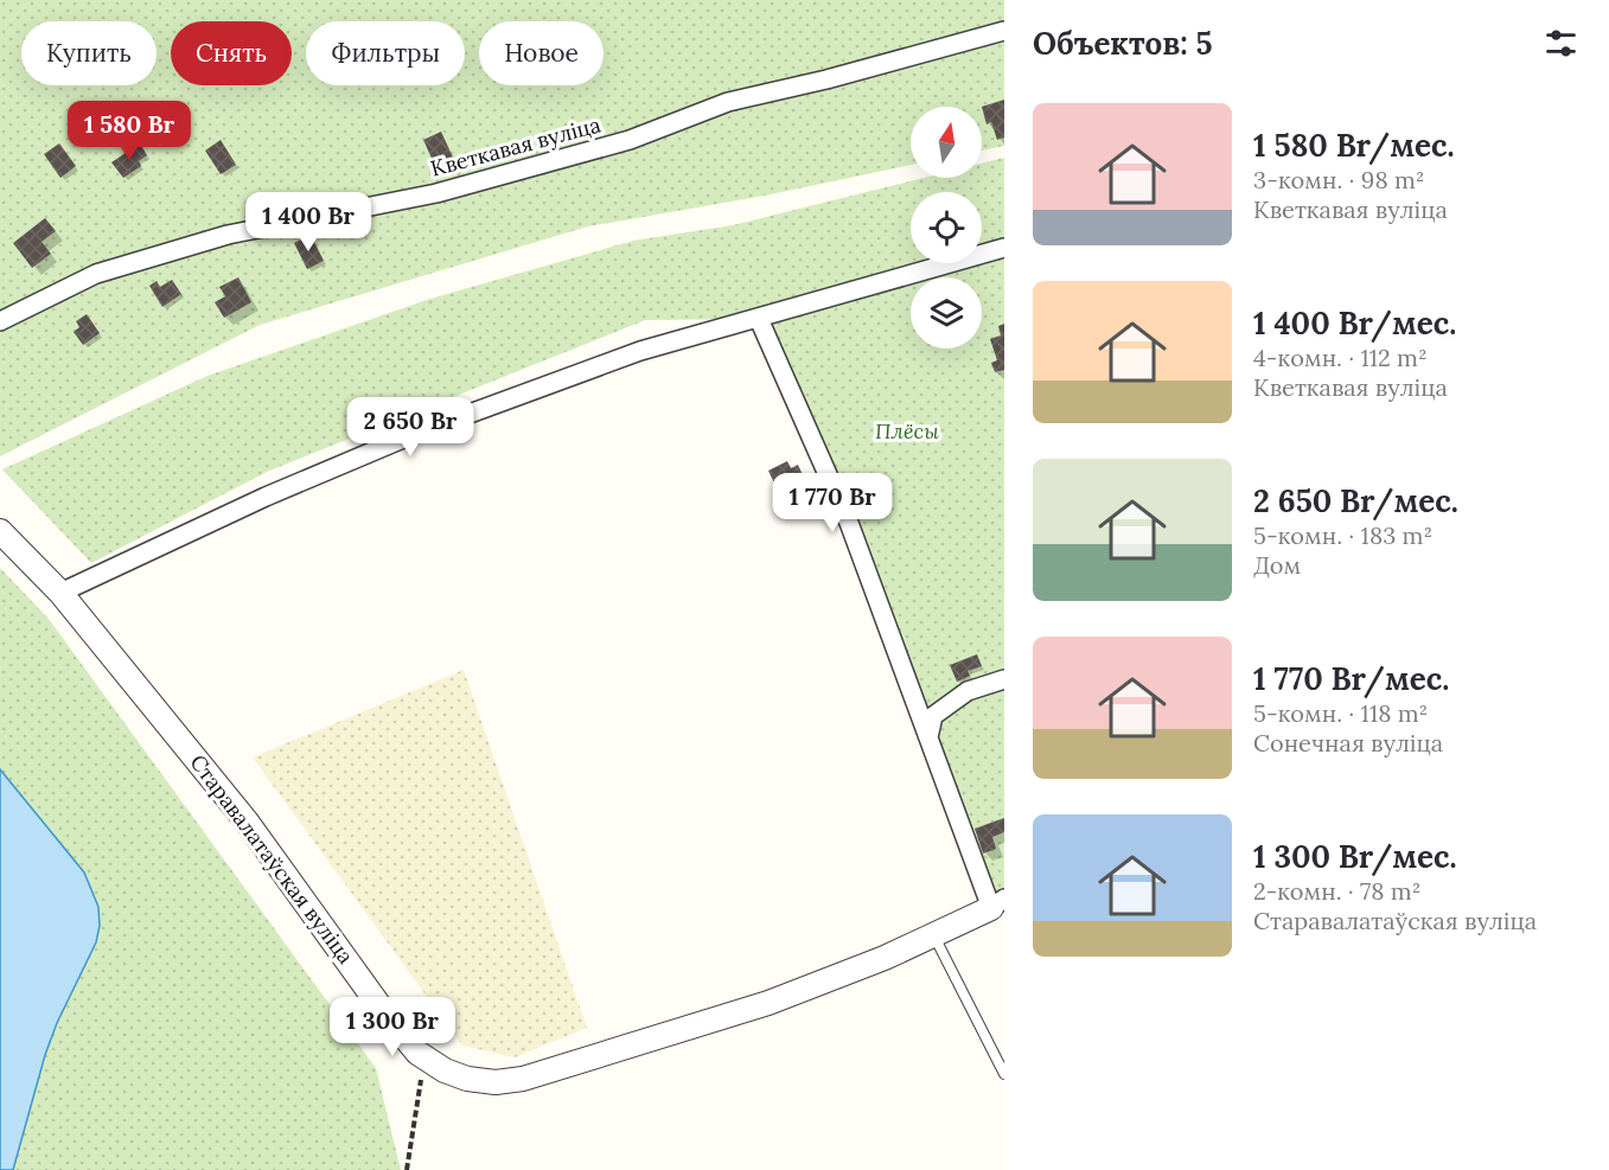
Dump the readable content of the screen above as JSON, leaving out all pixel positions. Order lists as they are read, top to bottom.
{
  "streets": {
    "street": ["Кветкавая вуліца", "Старавалатаўская вуліца"]
  },
  "parks": ["Плёсы"],
  "north": "top",
  "page": {
    "heading": "Объектов: 5",
    "chip": [
      "Купить",
      "Снять",
      "Фильтры",
      "Новое"
    ],
    "list": [
      {
        "name": "1 580 Br/мес.",
        "note": "3-комн. · 98 m² · Кветкавая вуліца"
      },
      {
        "name": "1 400 Br/мес.",
        "note": "4-комн. · 112 m² · Кветкавая вуліца"
      },
      {
        "name": "2 650 Br/мес.",
        "note": "5-комн. · 183 m² · Дом"
      },
      {
        "name": "1 770 Br/мес.",
        "note": "5-комн. · 118 m² · Сонечная вуліца"
      },
      {
        "name": "1 300 Br/мес.",
        "note": "2-комн. · 78 m² · Старавалатаўская вуліца"
      }
    ],
    "price": [
      "1 580 Br",
      "1 400 Br",
      "2 650 Br",
      "1 770 Br",
      "1 300 Br"
    ]
  }
}
